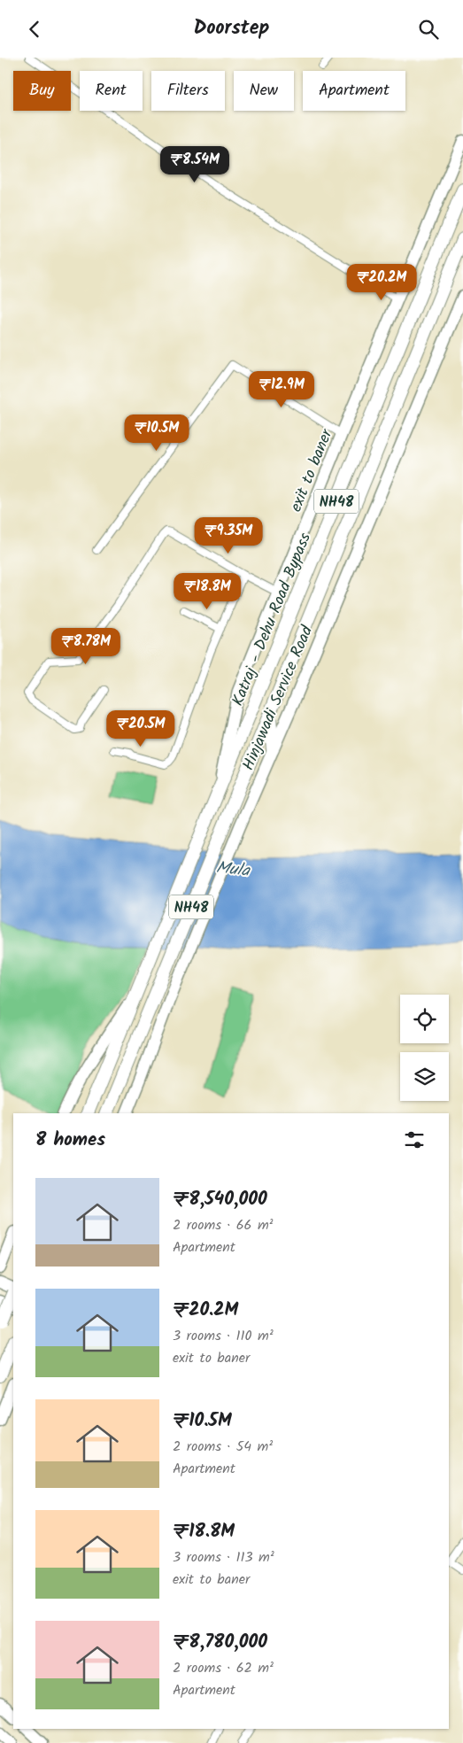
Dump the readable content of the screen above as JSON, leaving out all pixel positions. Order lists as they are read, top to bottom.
{
  "streets": {
    "highway": ["NH48", "Katraj - Dehu Road Bypass"],
    "main road": ["exit to baner", "Hinjawadi Service Road"]
  },
  "crossings": [
    ["exit to baner", "Katraj - Dehu Road Bypass"],
    ["NH48", "Katraj - Dehu Road Bypass"]
  ],
  "water": ["Mula"],
  "page": {
    "header": "Doorstep",
    "chip": [
      "Buy",
      "Rent",
      "Filters",
      "New",
      "Apartment"
    ],
    "price": [
      "₹8.54M",
      "₹20.2M",
      "₹12.9M",
      "₹10.5M",
      "₹9.35M",
      "₹18.8M",
      "₹8.78M",
      "₹20.5M"
    ],
    "heading": "8 homes",
    "list": [
      {
        "name": "₹8,540,000",
        "note": "2 rooms · 66 m² · Apartment"
      },
      {
        "name": "₹20.2M",
        "note": "3 rooms · 110 m² · exit to baner"
      },
      {
        "name": "₹10.5M",
        "note": "2 rooms · 54 m² · Apartment"
      },
      {
        "name": "₹18.8M",
        "note": "3 rooms · 113 m² · exit to baner"
      },
      {
        "name": "₹8,780,000",
        "note": "2 rooms · 62 m² · Apartment"
      }
    ]
  }
}
